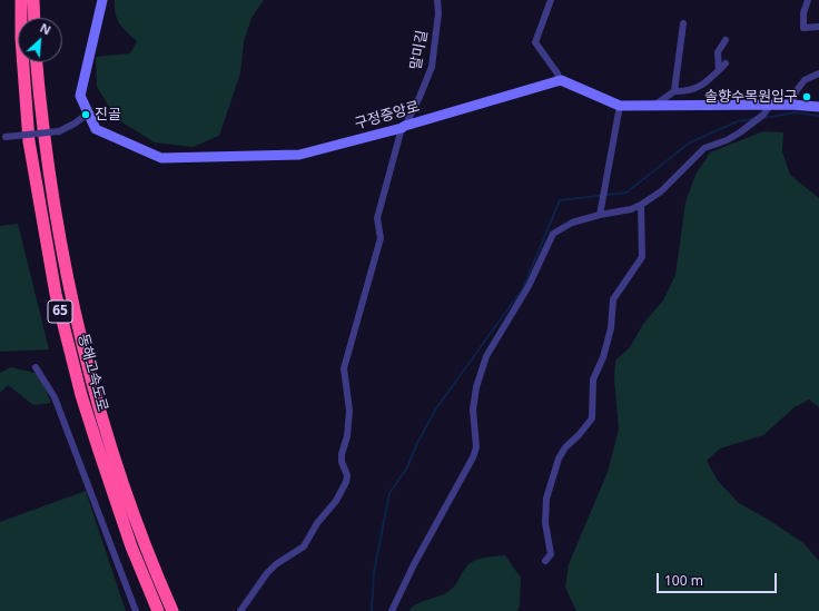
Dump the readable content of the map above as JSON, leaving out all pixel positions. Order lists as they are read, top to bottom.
{
  "streets": {
    "highway": ["65", "동해고속도로"],
    "street": ["말미길", "구정중앙로"]
  },
  "crossings": [
    ["말미길", "구정중앙로"]
  ],
  "places": ["솔향수목원입구", "진골"],
  "scale_bar": "100 m",
  "north": "top right"
}
